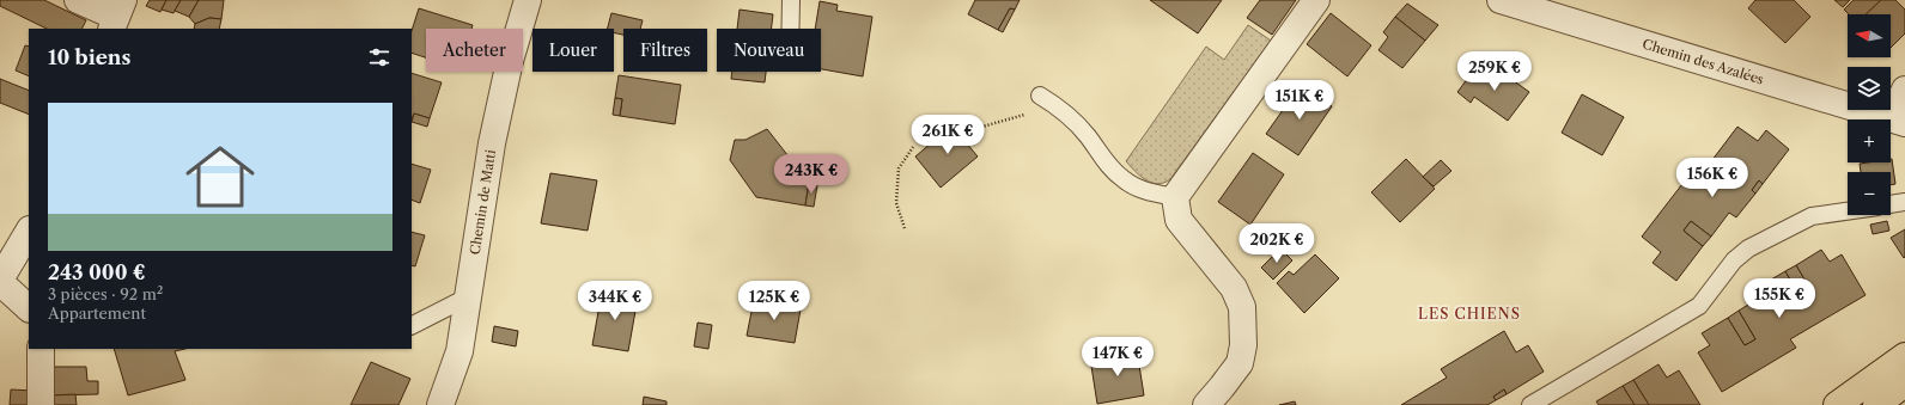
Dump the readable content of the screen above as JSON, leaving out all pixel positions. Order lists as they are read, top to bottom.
{
  "streets": {
    "street": ["Chemin des Azalées", "Chemin de Matti"]
  },
  "districts": ["LES CHIENS"],
  "north": "left",
  "page": {
    "map_buttons": ["+", "−"],
    "chip": [
      "Acheter",
      "Louer",
      "Filtres",
      "Nouveau"
    ],
    "heading": "10 biens",
    "price": [
      "259K €",
      "151K €",
      "261K €",
      "243K €",
      "156K €",
      "202K €",
      "155K €",
      "344K €",
      "125K €",
      "147K €"
    ],
    "list": [
      {
        "name": "243 000 €",
        "note": "3 pièces · 92 m² · Appartement"
      }
    ]
  }
}
